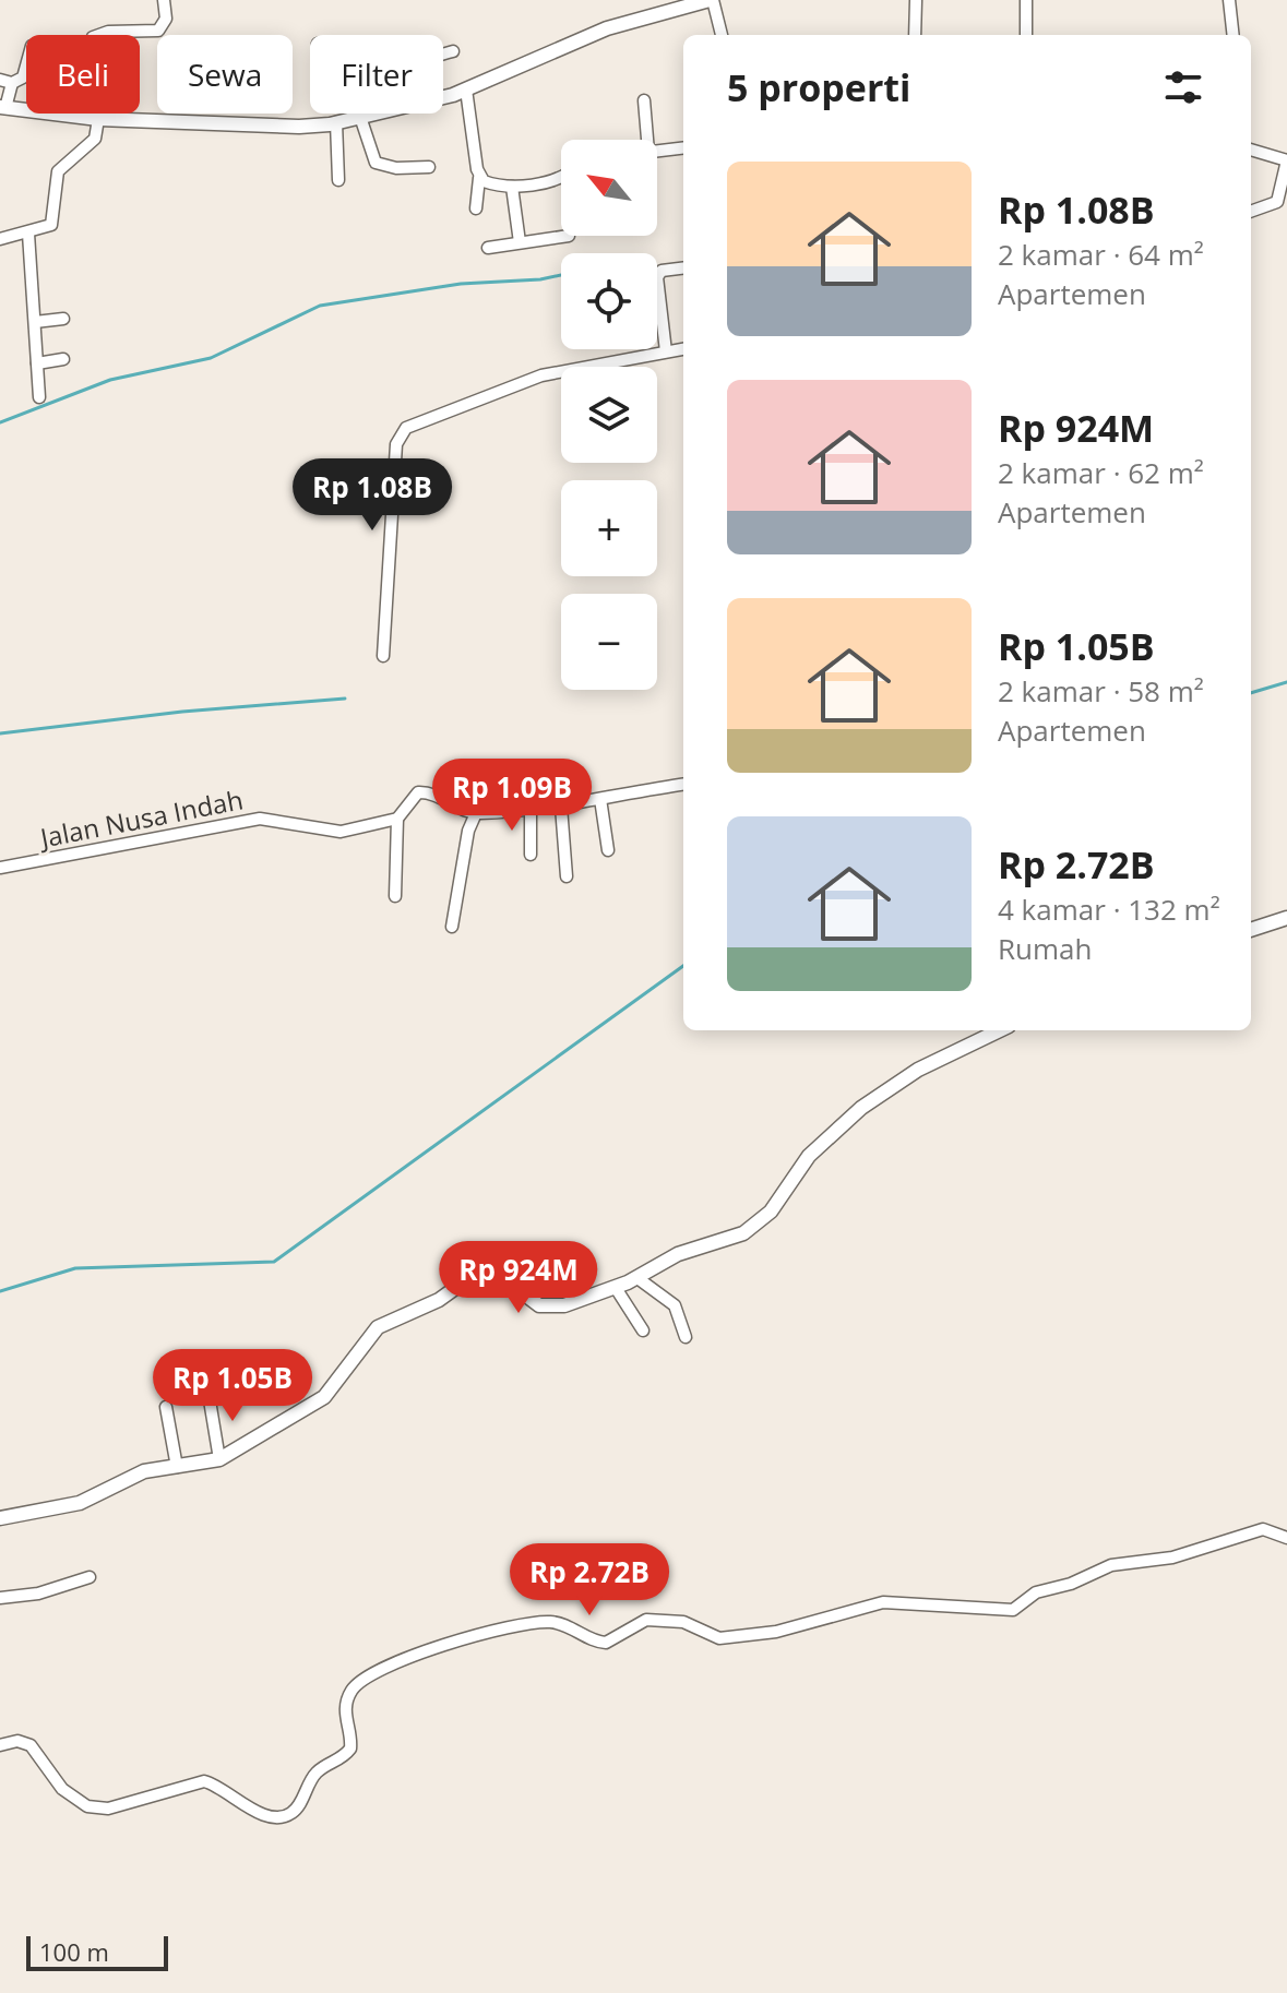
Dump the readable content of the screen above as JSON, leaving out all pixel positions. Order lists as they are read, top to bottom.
{
  "streets": {
    "street": ["Jalan Nusa Indah"]
  },
  "scale_bar": "100 m",
  "north": "top left",
  "page": {
    "chip": ["Beli", "Sewa", "Filter"],
    "heading": "5 properti",
    "map_buttons": ["+", "−"],
    "list": [
      {
        "name": "Rp 1.08B",
        "note": "2 kamar · 64 m² · Apartemen"
      },
      {
        "name": "Rp 924M",
        "note": "2 kamar · 62 m² · Apartemen"
      },
      {
        "name": "Rp 1.05B",
        "note": "2 kamar · 58 m² · Apartemen"
      },
      {
        "name": "Rp 2.72B",
        "note": "4 kamar · 132 m² · Rumah"
      }
    ],
    "price": [
      "Rp 1.08B",
      "Rp 1.09B",
      "Rp 924M",
      "Rp 1.05B",
      "Rp 2.72B"
    ],
    "scale": "100 m"
  }
}
